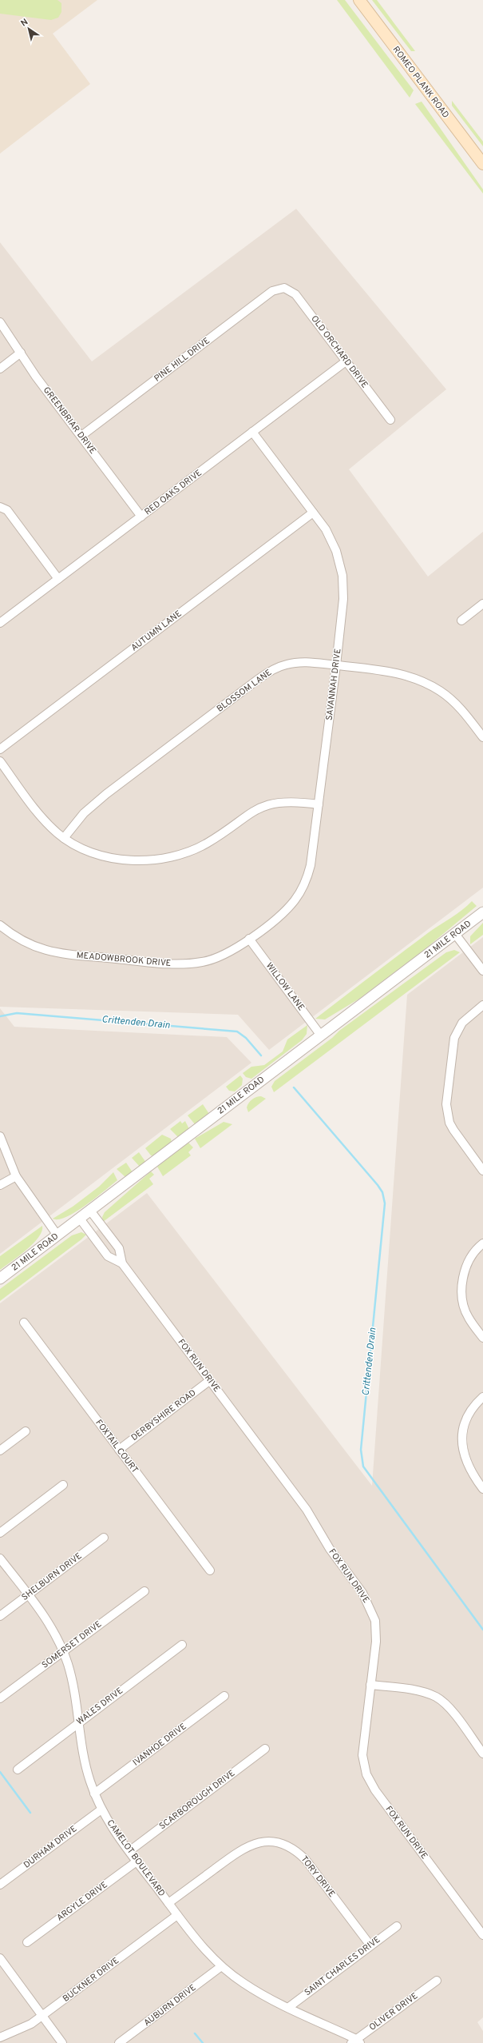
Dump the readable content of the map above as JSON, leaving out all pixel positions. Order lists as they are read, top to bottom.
{
  "streets": {
    "main road": ["ROMEO PLANK ROAD"],
    "street": [
      "OLD ORCHARD DRIVE",
      "PINE HILL DRIVE",
      "GREENBRIAR DRIVE",
      "RED OAKS DRIVE",
      "AUTUMN LANE",
      "SAVANNAH DRIVE",
      "BLOSSOM LANE",
      "21 MILE ROAD",
      "MEADOWBROOK DRIVE",
      "WILLOW LANE",
      "FOX RUN DRIVE",
      "DERBYSHIRE ROAD",
      "FOXTAIL COURT",
      "SHELBURN DRIVE",
      "SOMERSET DRIVE",
      "WALES DRIVE",
      "IVANHOE DRIVE",
      "SCARBOROUGH DRIVE",
      "DURHAM DRIVE",
      "CAMELOT BOULEVARD",
      "TORY DRIVE",
      "ARGYLE DRIVE",
      "SAINT CHARLES DRIVE",
      "BUCKNER DRIVE",
      "AUBURN DRIVE",
      "OLIVER DRIVE"
    ]
  },
  "crossings": [
    ["OLD ORCHARD DRIVE", "PINE HILL DRIVE"],
    ["OLD ORCHARD DRIVE", "RED OAKS DRIVE"],
    ["PINE HILL DRIVE", "GREENBRIAR DRIVE"],
    ["GREENBRIAR DRIVE", "RED OAKS DRIVE"],
    ["RED OAKS DRIVE", "SAVANNAH DRIVE"],
    ["AUTUMN LANE", "SAVANNAH DRIVE"],
    ["SAVANNAH DRIVE", "BLOSSOM LANE"],
    ["SAVANNAH DRIVE", "MEADOWBROOK DRIVE"],
    ["SAVANNAH DRIVE", "WILLOW LANE"],
    ["21 MILE ROAD", "WILLOW LANE"],
    ["21 MILE ROAD", "FOX RUN DRIVE"],
    ["MEADOWBROOK DRIVE", "WILLOW LANE"],
    ["FOX RUN DRIVE", "DERBYSHIRE ROAD"],
    ["DERBYSHIRE ROAD", "FOXTAIL COURT"],
    ["SHELBURN DRIVE", "CAMELOT BOULEVARD"],
    ["SOMERSET DRIVE", "CAMELOT BOULEVARD"],
    ["WALES DRIVE", "CAMELOT BOULEVARD"],
    ["IVANHOE DRIVE", "CAMELOT BOULEVARD"],
    ["SCARBOROUGH DRIVE", "CAMELOT BOULEVARD"],
    ["DURHAM DRIVE", "CAMELOT BOULEVARD"],
    ["CAMELOT BOULEVARD", "TORY DRIVE"],
    ["CAMELOT BOULEVARD", "ARGYLE DRIVE"],
    ["CAMELOT BOULEVARD", "SAINT CHARLES DRIVE"],
    ["CAMELOT BOULEVARD", "BUCKNER DRIVE"],
    ["CAMELOT BOULEVARD", "AUBURN DRIVE"],
    ["CAMELOT BOULEVARD", "OLIVER DRIVE"],
    ["TORY DRIVE", "SAINT CHARLES DRIVE"]
  ],
  "water": ["Crittenden Drain"],
  "north": "top left"
}
